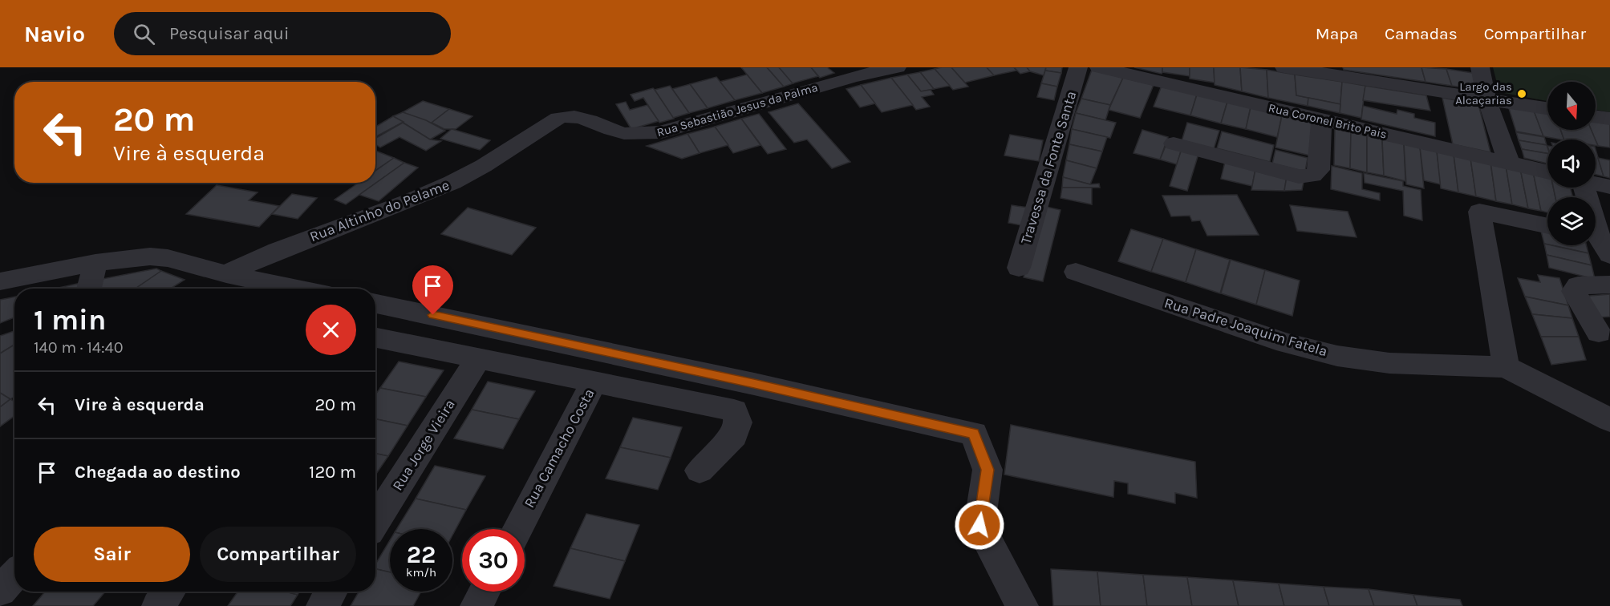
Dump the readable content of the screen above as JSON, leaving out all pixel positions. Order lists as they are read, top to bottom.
{
  "streets": {
    "street": [
      "Rua Sebastião Jesus da Palma",
      "Rua Coronel Brito Pais",
      "Travessa da Fonte Santa",
      "Rua Altinho do Pelame",
      "Rua Padre Joaquim Fatela",
      "Rua Jorge Vieira",
      "Rua Camacho Costa"
    ]
  },
  "crossings": [
    ["Rua Sebastião Jesus da Palma", "Rua Altinho do Pelame"]
  ],
  "places": ["Largo das Alcaçarias"],
  "north": "bottom",
  "page": {
    "header": "Navio",
    "search": "Pesquisar aqui",
    "nav": ["Mapa", "Camadas", "Compartilhar"],
    "turn": ["20 m", "Vire à esquerda"],
    "heading": ["1 min", "140 m · 14:40"],
    "list": [
      {
        "name": "Vire à esquerda",
        "value": "20 m"
      },
      {
        "name": "Chegada ao destino",
        "value": "120 m"
      }
    ],
    "buttons": ["Sair", "Compartilhar"],
    "speed": "22 km/h",
    "limit": "30"
  }
}
